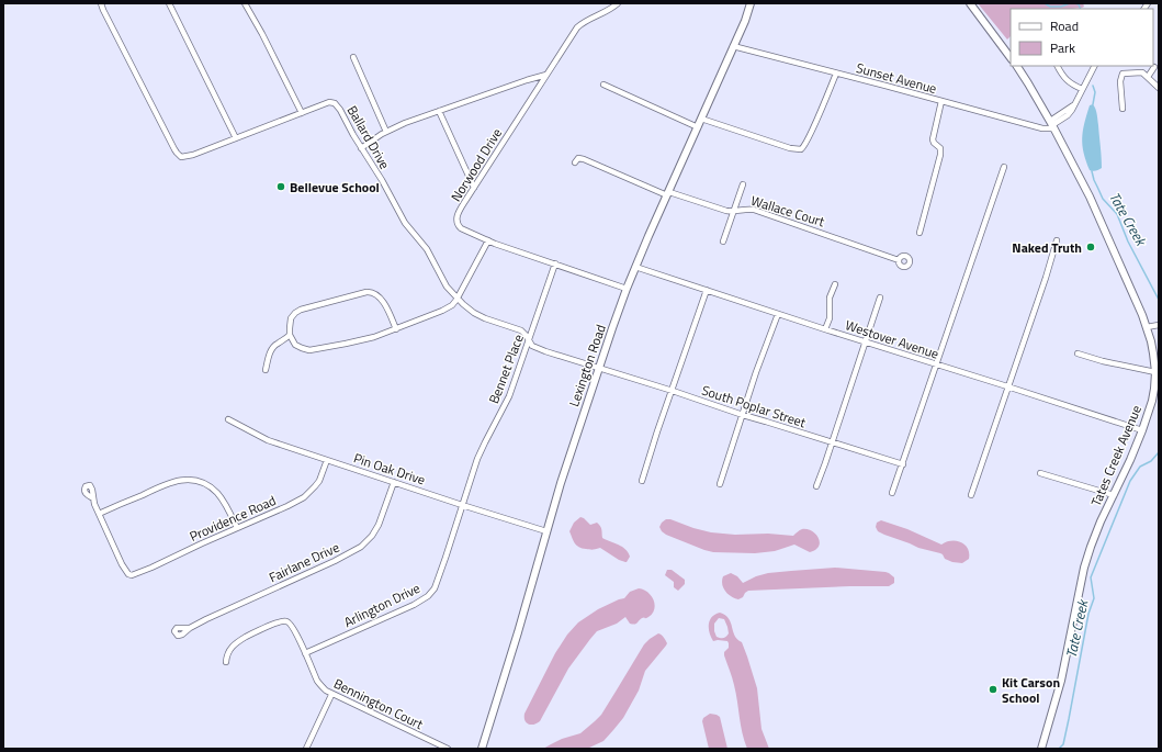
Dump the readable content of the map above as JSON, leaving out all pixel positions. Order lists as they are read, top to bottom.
{
  "streets": {
    "main road": ["Lexington Road", "Tates Creek Avenue"],
    "street": [
      "Sunset Avenue",
      "Ballard Drive",
      "Norwood Drive",
      "Wallace Court",
      "Westover Avenue",
      "Bennet Place",
      "South Poplar Street",
      "Pin Oak Drive",
      "Providence Road",
      "Fairlane Drive",
      "Arlington Drive",
      "Bennington Court"
    ]
  },
  "crossings": [
    ["Sunset Avenue", "Lexington Road"],
    ["Sunset Avenue", "Tates Creek Avenue"],
    ["Ballard Drive", "Bennet Place"],
    ["Ballard Drive", "South Poplar Street"],
    ["Norwood Drive", "Lexington Road"],
    ["Norwood Drive", "Bennet Place"],
    ["Wallace Court", "Lexington Road"],
    ["Westover Avenue", "Lexington Road"],
    ["Westover Avenue", "Tates Creek Avenue"],
    ["Lexington Road", "South Poplar Street"],
    ["Lexington Road", "Pin Oak Drive"],
    ["Bennet Place", "South Poplar Street"],
    ["Bennet Place", "Pin Oak Drive"],
    ["Bennet Place", "Arlington Drive"],
    ["Pin Oak Drive", "Providence Road"],
    ["Pin Oak Drive", "Fairlane Drive"],
    ["Pin Oak Drive", "Arlington Drive"],
    ["Arlington Drive", "Bennington Court"]
  ],
  "water": ["Tate Creek"],
  "places": ["Bellevue School", "Naked Truth", "Kit Carson School"],
  "legend": ["Road", "Park"]
}
